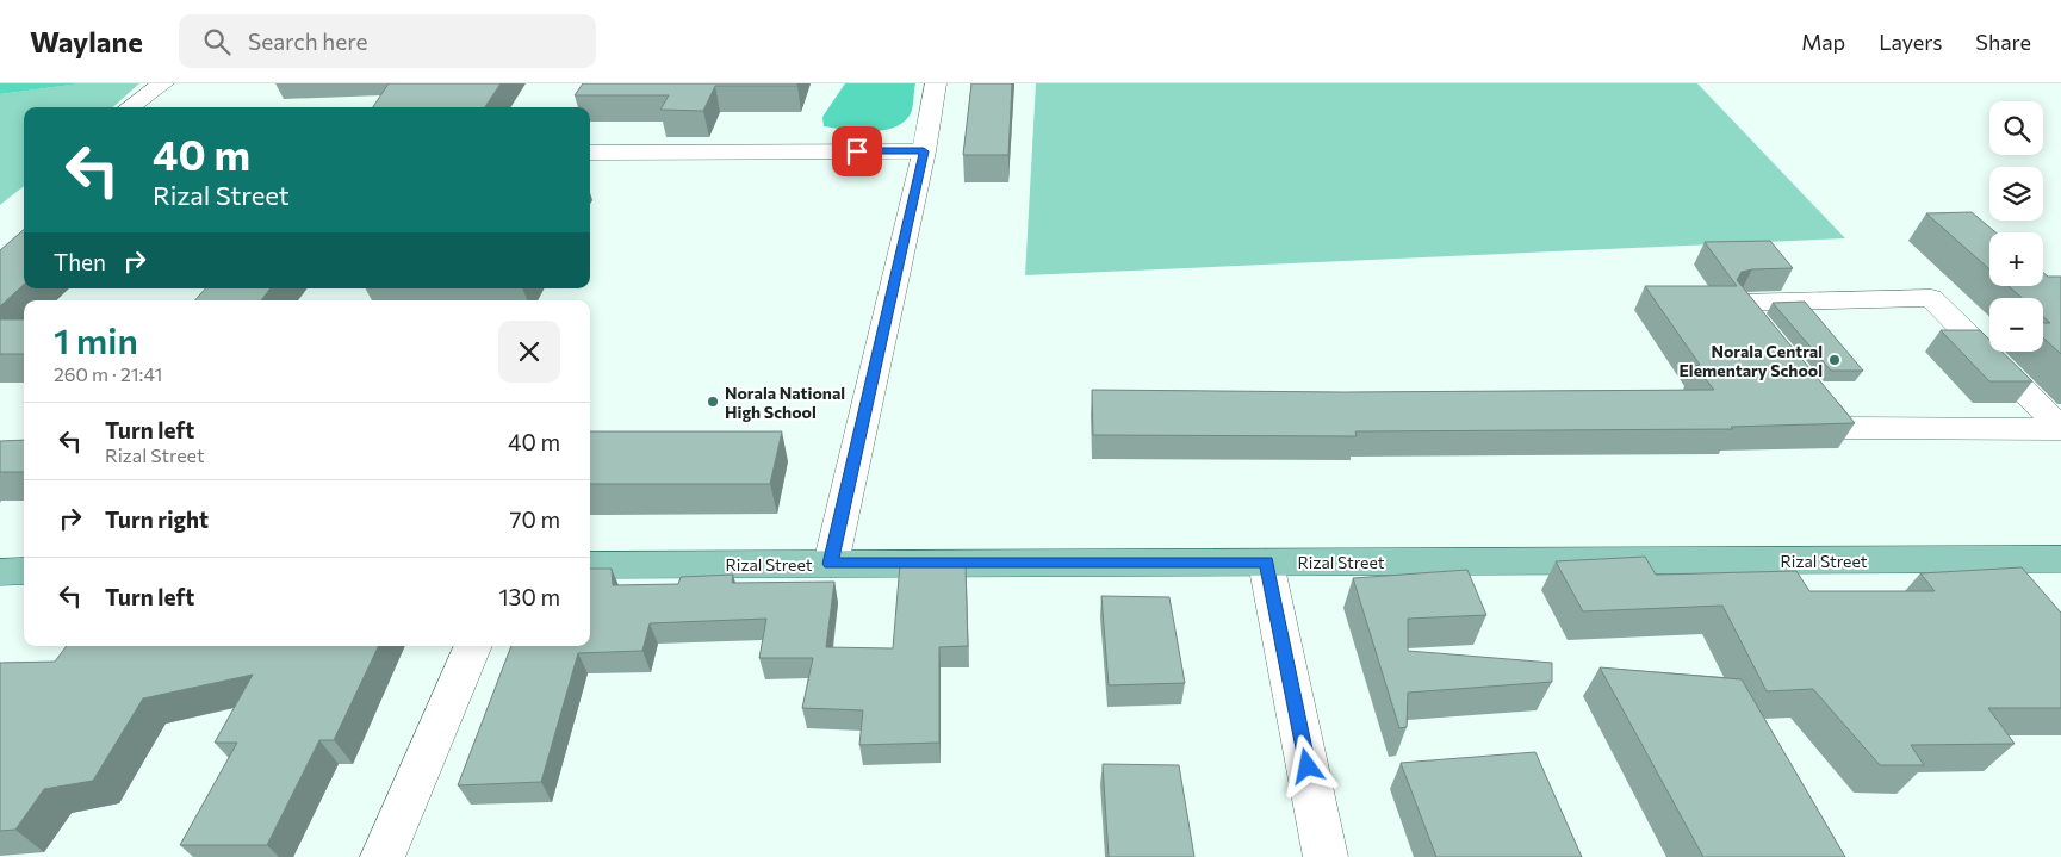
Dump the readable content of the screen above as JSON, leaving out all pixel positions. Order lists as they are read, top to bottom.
{
  "streets": {
    "main road": ["Rizal Street"]
  },
  "places": ["Norala Central Elementary School", "Norala National High School"],
  "page": {
    "header": "Waylane",
    "search": "Search here",
    "nav": ["Map", "Layers", "Share"],
    "map_buttons": ["+", "−"],
    "turn": ["40 m", "Rizal Street"],
    "then": "Then",
    "heading": ["1 min", "260 m · 21:41"],
    "list": [
      {
        "name": "Turn left",
        "note": "Rizal Street",
        "value": "40 m"
      },
      {
        "name": "Turn right",
        "value": "70 m"
      },
      {
        "name": "Turn left",
        "value": "130 m"
      }
    ]
  }
}
